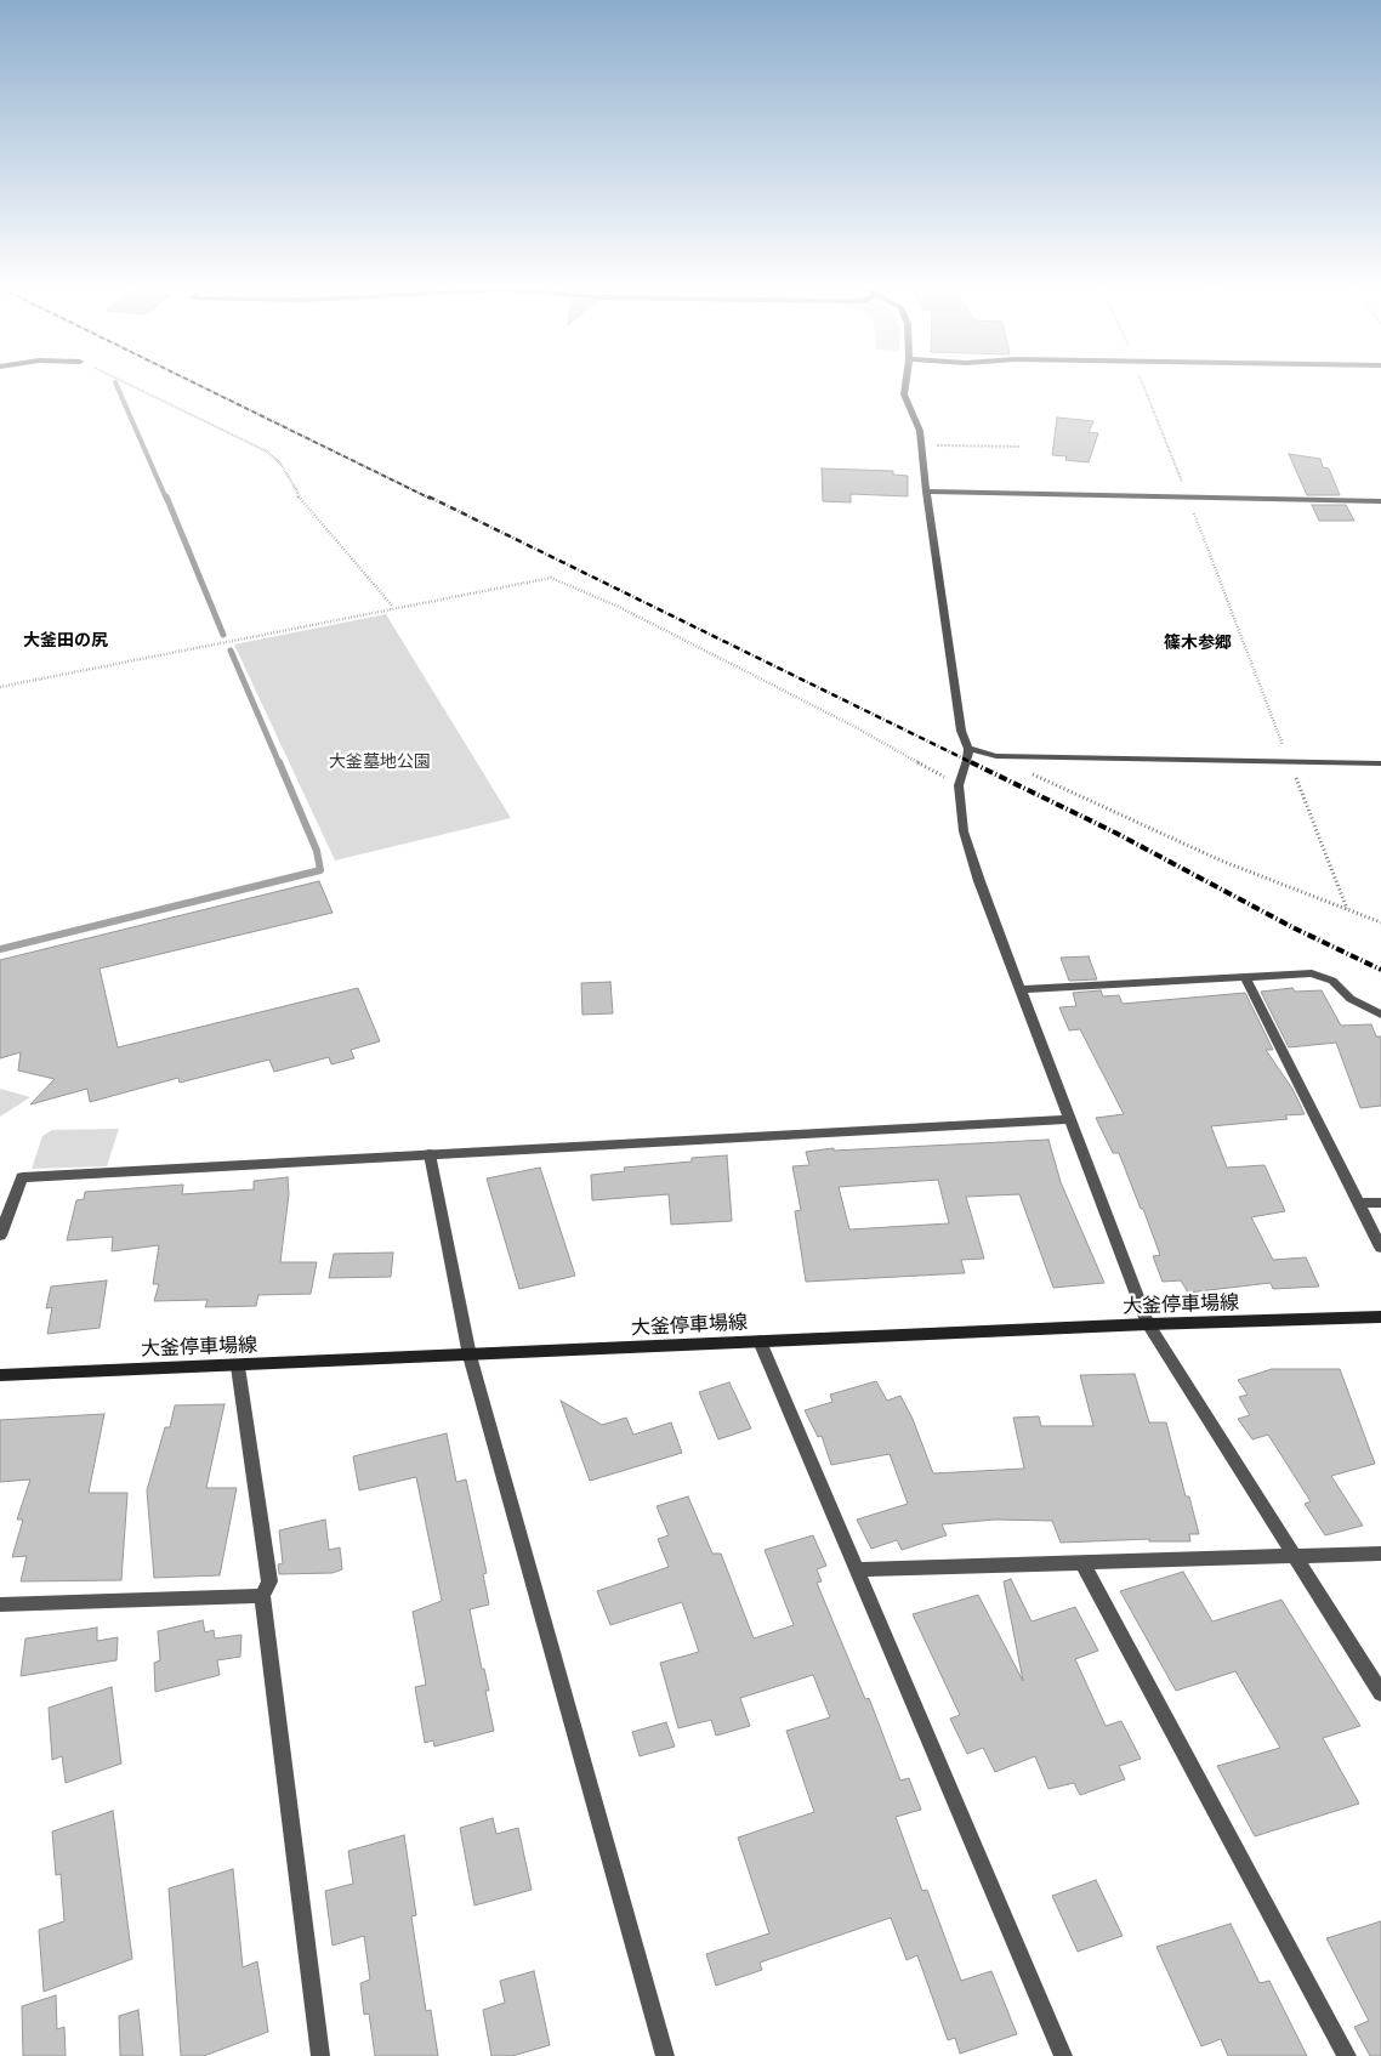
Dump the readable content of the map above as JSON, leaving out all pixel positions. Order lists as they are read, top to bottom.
{
  "streets": {
    "main road": ["大釜停車場線"]
  },
  "districts": ["大釜田の尻", "篠木参郷"],
  "parks": ["大釜墓地公園"]
}
